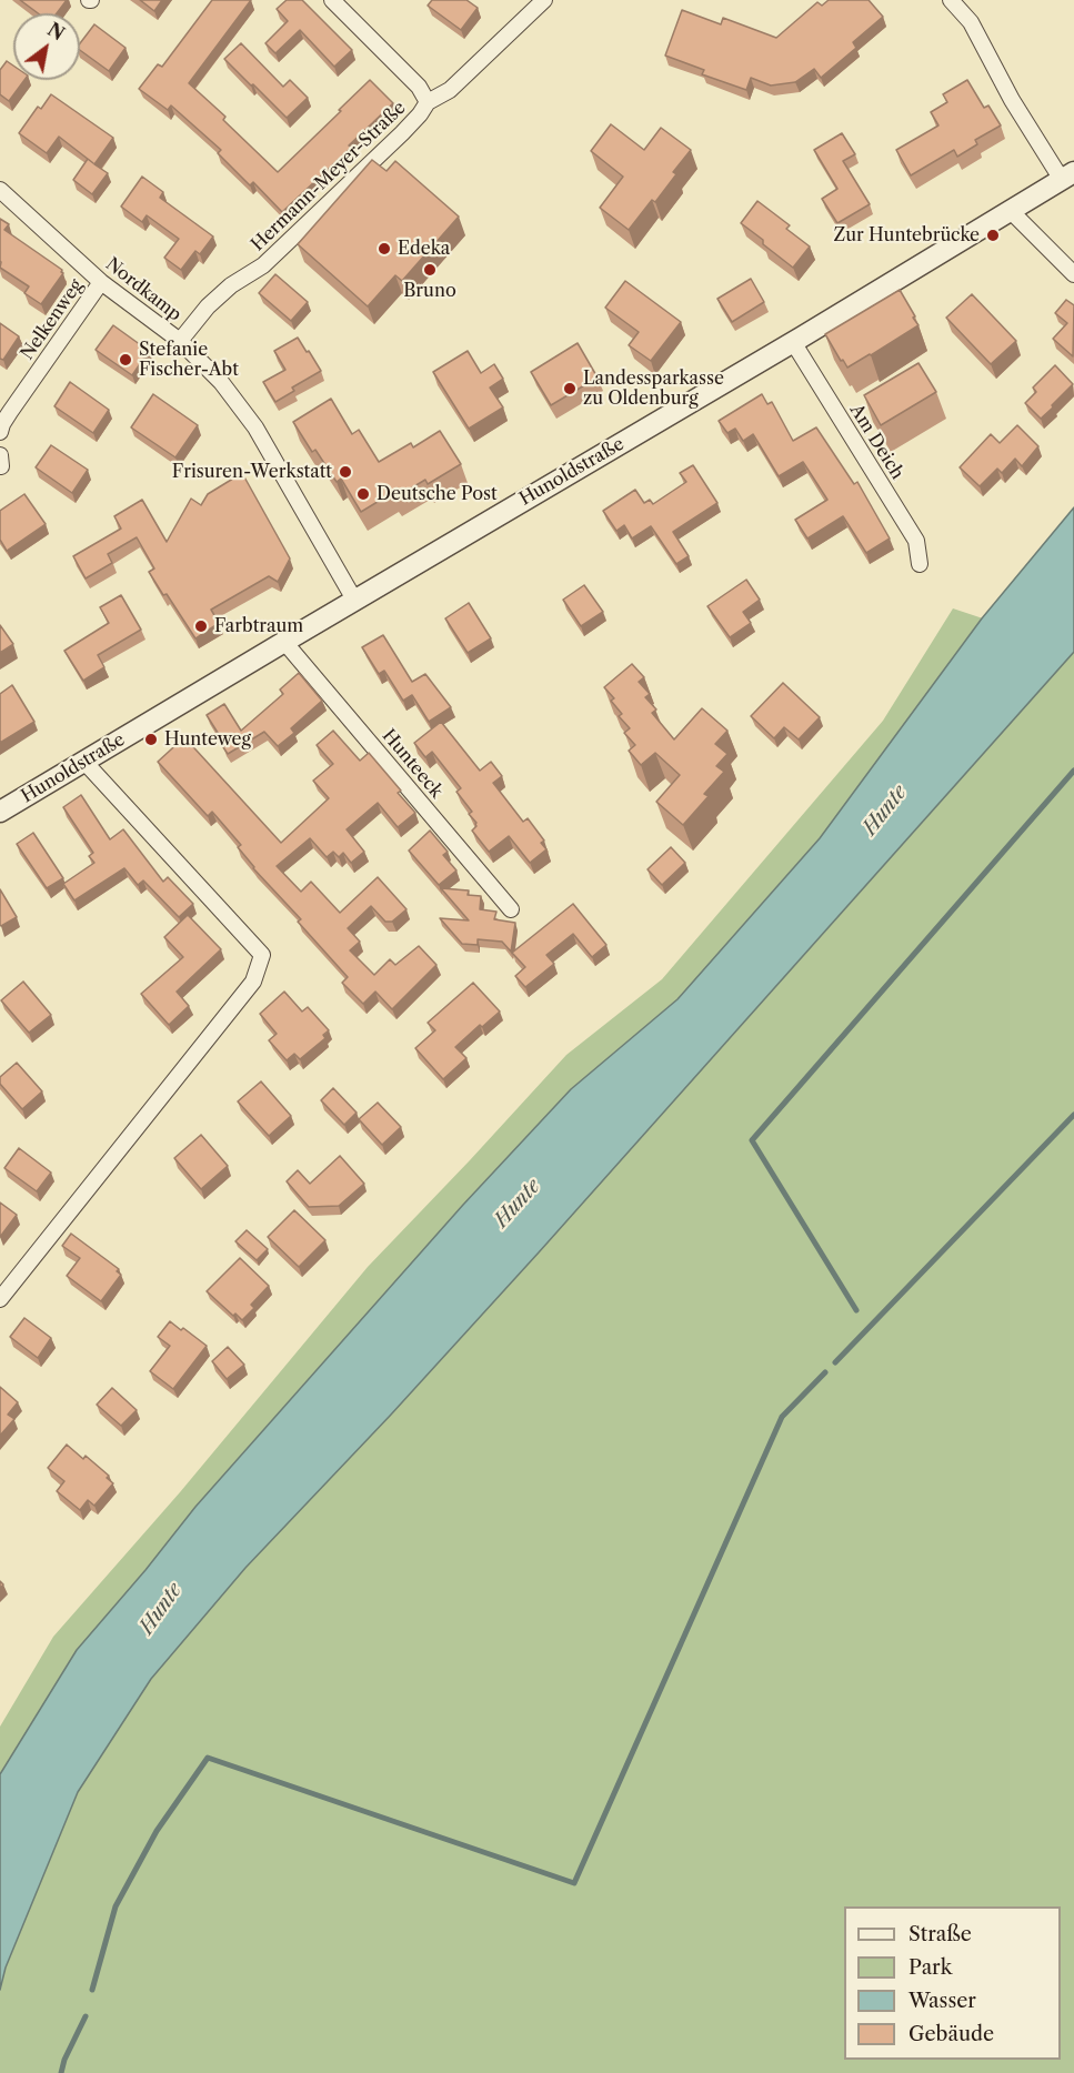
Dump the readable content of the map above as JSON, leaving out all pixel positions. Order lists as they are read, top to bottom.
{
  "streets": {
    "street": [
      "Hermann-Meyer-Straße",
      "Nordkamp",
      "Nelkenweg",
      "Am Deich",
      "Hunoldstraße",
      "Hunteeck"
    ]
  },
  "crossings": [
    ["Hermann-Meyer-Straße", "Nordkamp"],
    ["Nordkamp", "Nelkenweg"],
    ["Nordkamp", "Hunoldstraße"],
    ["Am Deich", "Hunoldstraße"],
    ["Hunoldstraße", "Hunteeck"]
  ],
  "water": ["Hunte"],
  "places": [
    "Zur Huntebrücke",
    "Edeka",
    "Bruno",
    "Stefanie Fischer-Abt",
    "Landessparkasse zu Oldenburg",
    "Frisuren-Werkstatt",
    "Deutsche Post",
    "Farbtraum",
    "Hunteweg"
  ],
  "legend": [
    "Straße",
    "Park",
    "Wasser",
    "Gebäude"
  ],
  "north": "top right"
}
